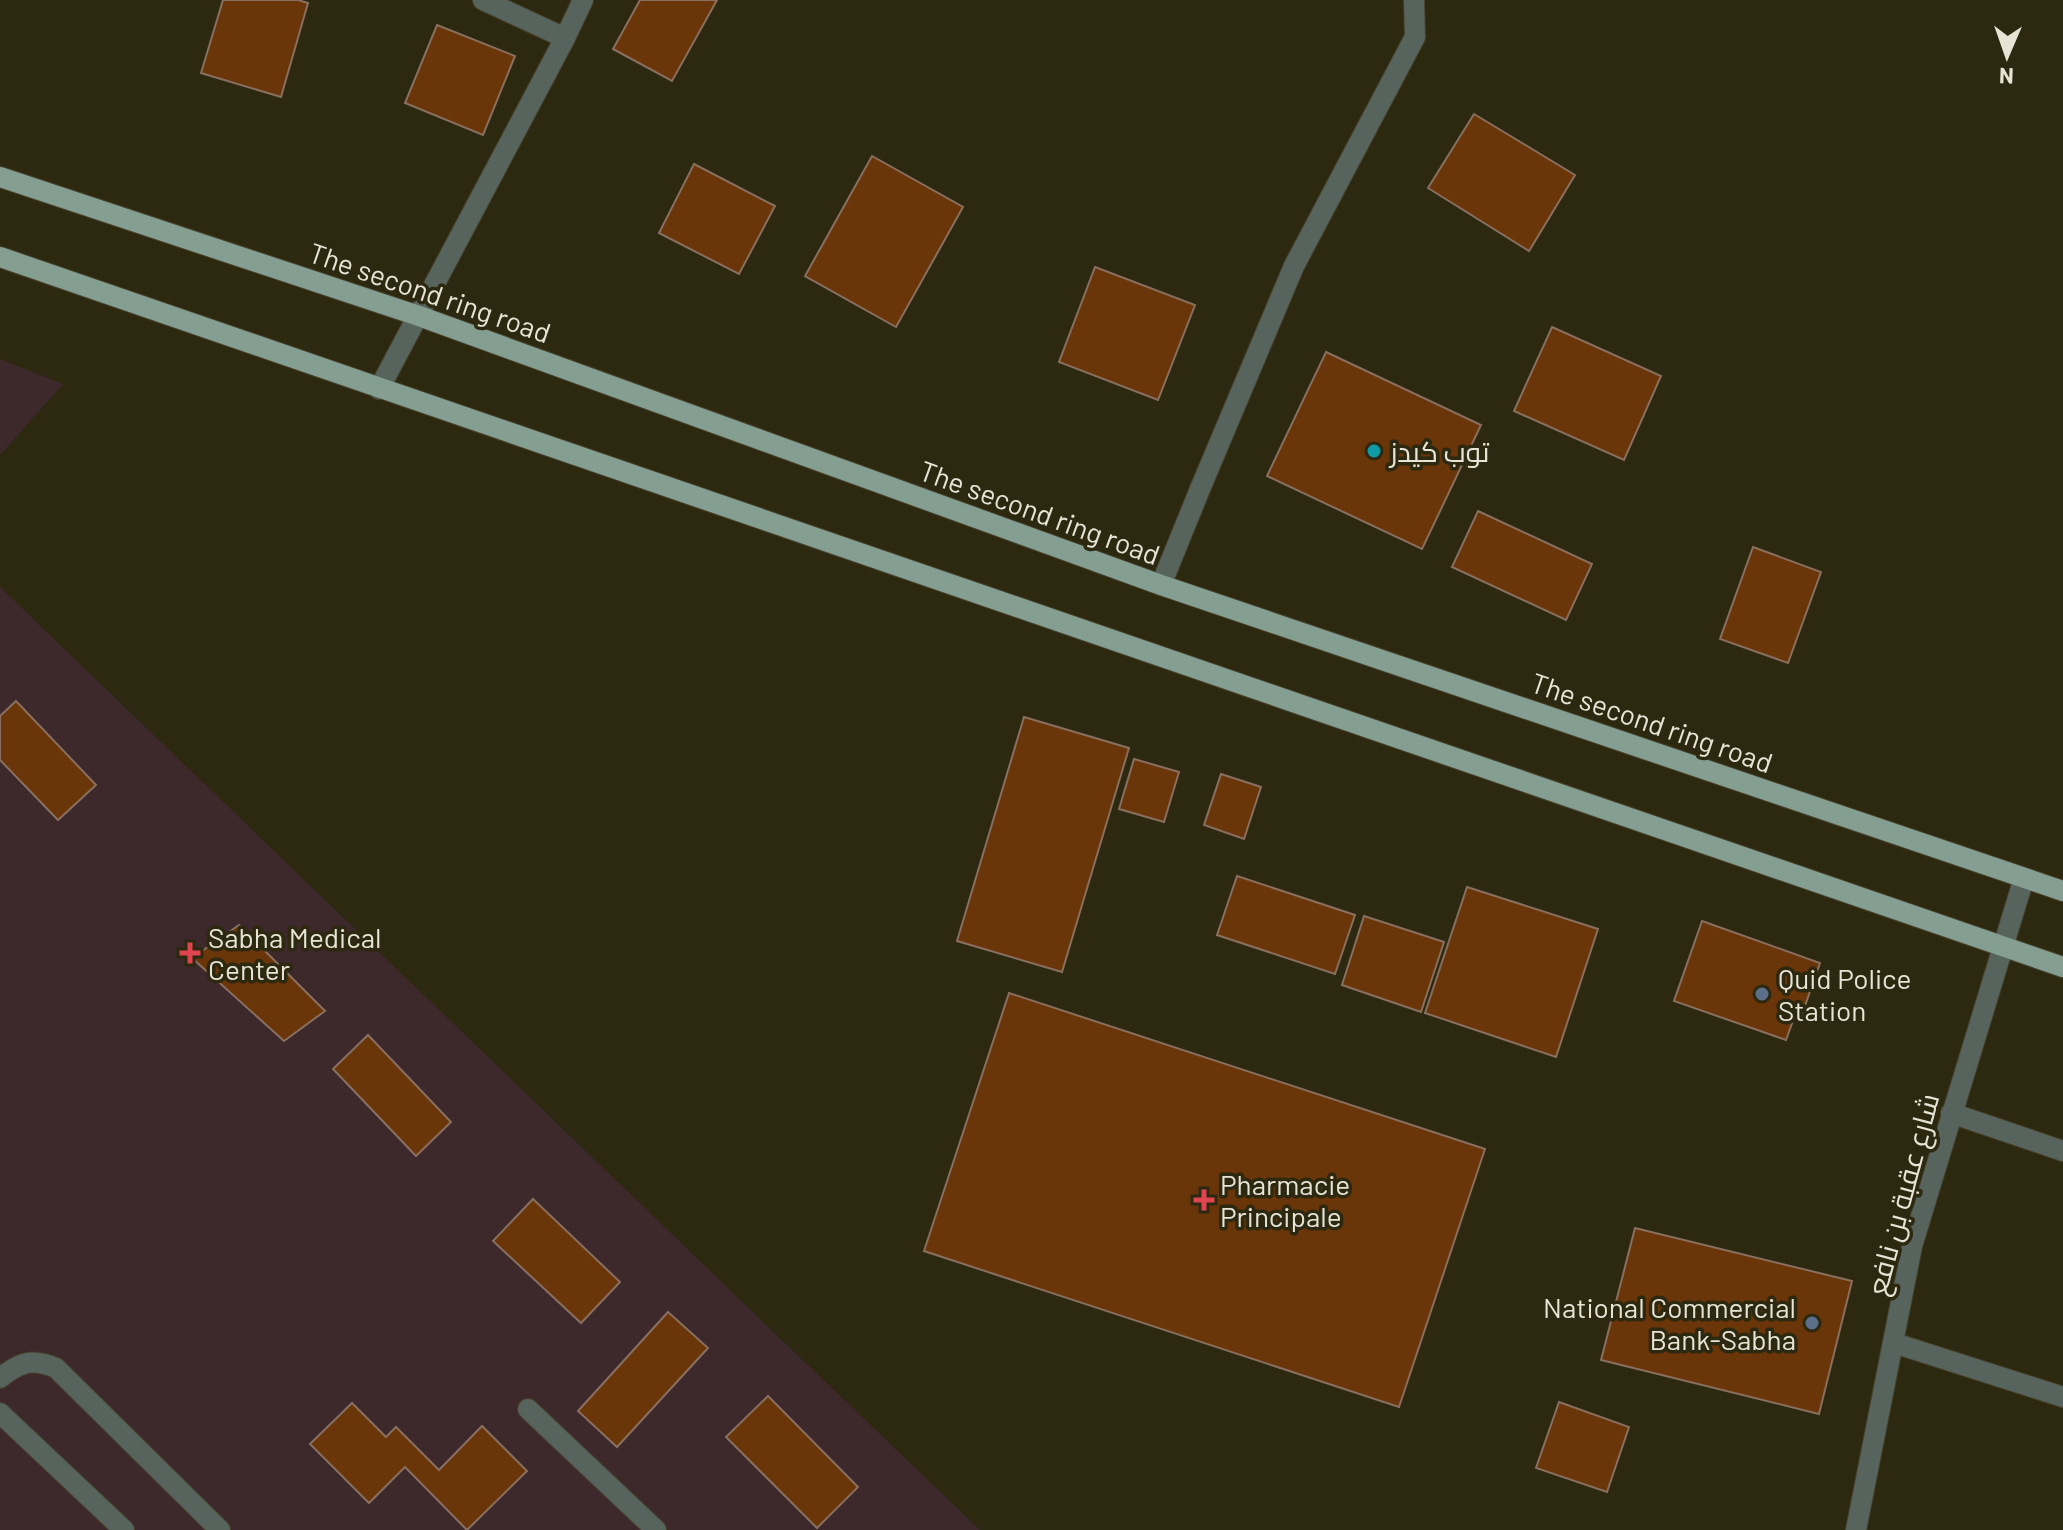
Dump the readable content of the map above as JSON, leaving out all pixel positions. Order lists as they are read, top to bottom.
{
  "streets": {
    "main road": ["The second ring road"],
    "street": ["شارع عقبة بن نافع"]
  },
  "crossings": [
    ["The second ring road", "شارع عقبة بن نافع"]
  ],
  "places": {
    "other": ["توب كيدز", "Quid Police Station", "National Commercial Bank-Sabha"],
    "health": ["Sabha Medical Center", "Pharmacie Principale"]
  },
  "north": "bottom"
}
